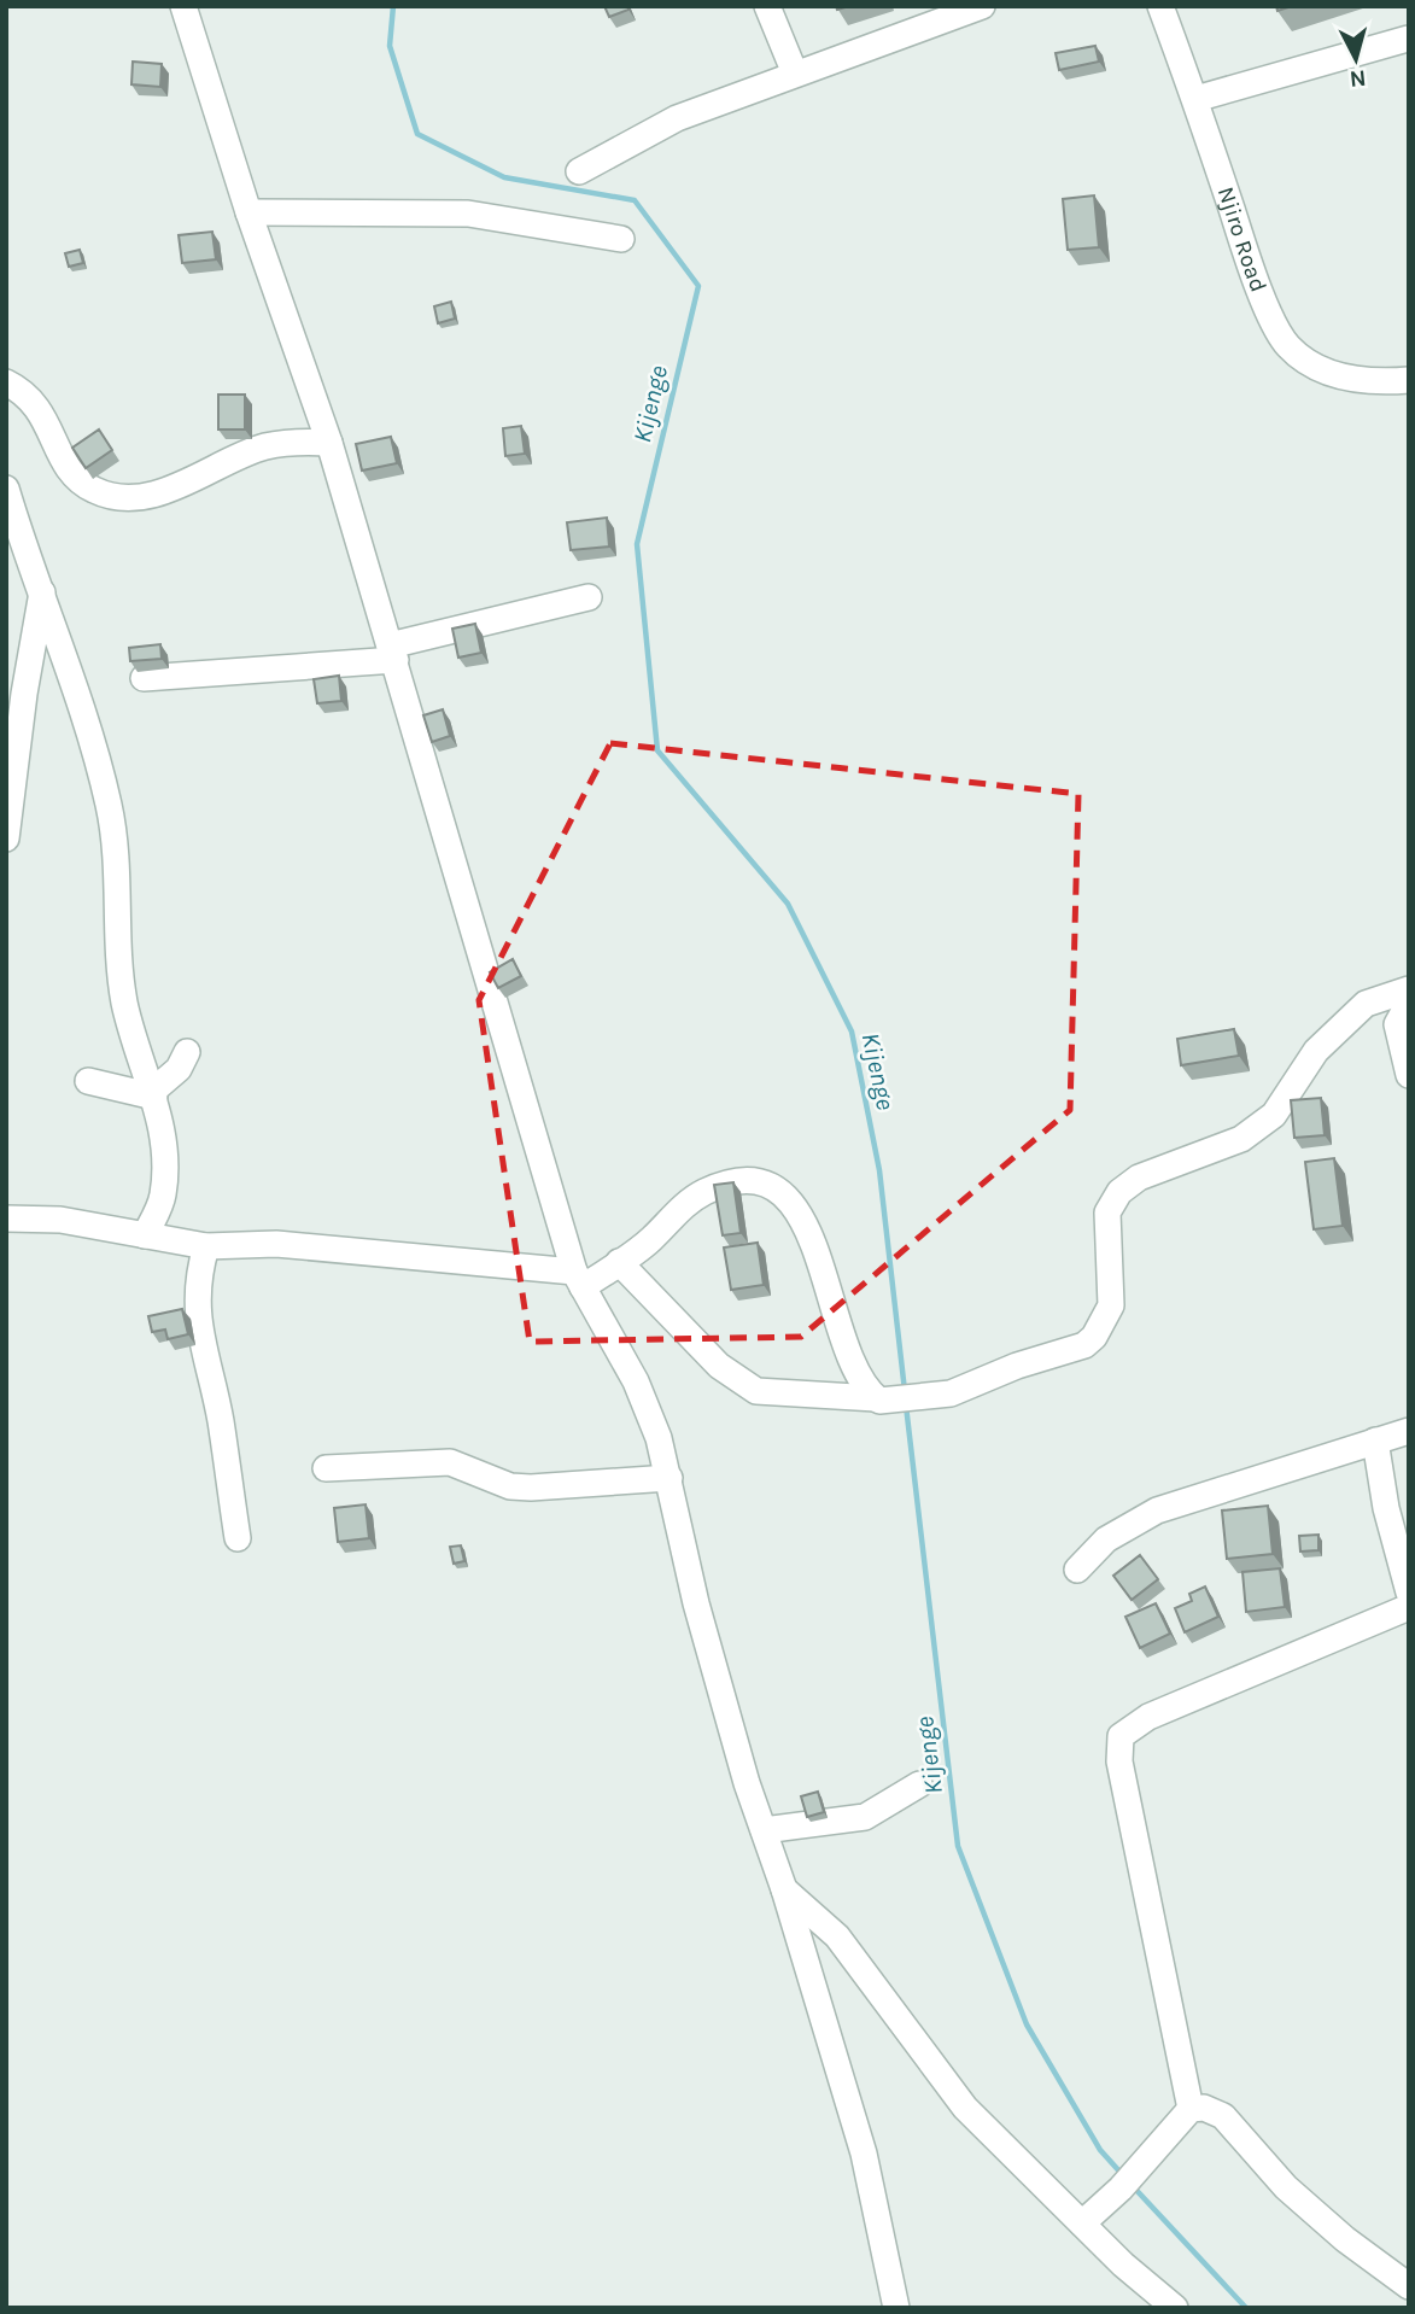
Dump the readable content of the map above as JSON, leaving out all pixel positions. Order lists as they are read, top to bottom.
{
  "streets": {
    "street": ["Njiro Road"]
  },
  "water": ["Kijenge"],
  "north": "bottom"
}
